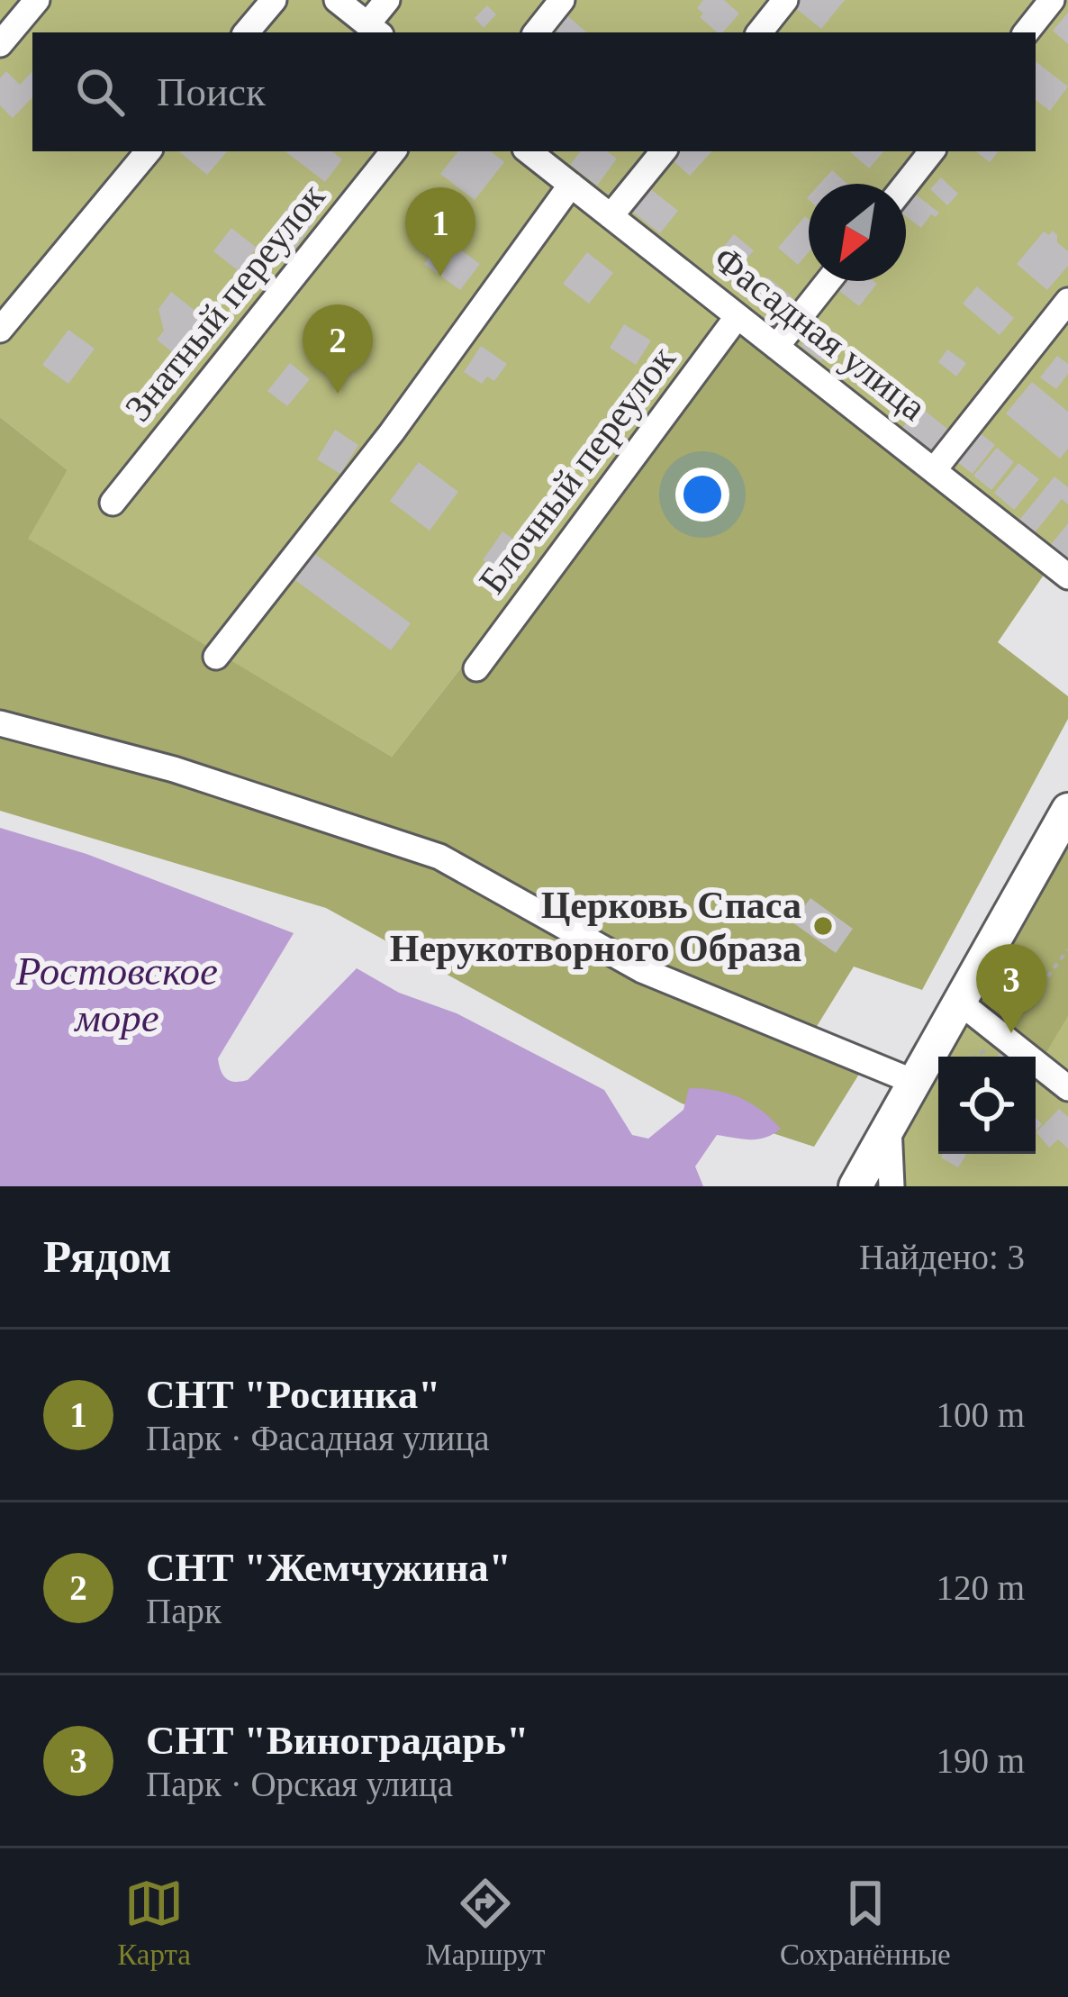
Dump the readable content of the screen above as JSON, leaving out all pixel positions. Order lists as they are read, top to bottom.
{
  "streets": {
    "street": ["Знатный переулок", "Фасадная улица", "Блочный переулок"]
  },
  "crossings": [
    ["Фасадная улица", "Блочный переулок"]
  ],
  "water": ["Ростовское море"],
  "places": ["Церковь Спаса Нерукотворного Образа"],
  "north": "bottom left",
  "page": {
    "search": "Поиск",
    "pins": ["1", "2", "3"],
    "heading": ["Рядом", "Найдено: 3"],
    "list": [
      {
        "mark": "1",
        "name": "СНТ \"Росинка\"",
        "note": "Парк · Фасадная улица",
        "value": "100 m"
      },
      {
        "mark": "2",
        "name": "СНТ \"Жемчужина\"",
        "note": "Парк",
        "value": "120 m"
      },
      {
        "mark": "3",
        "name": "СНТ \"Виноградарь\"",
        "note": "Парк · Орская улица",
        "value": "190 m"
      }
    ],
    "nav": ["Карта", "Маршрут", "Сохранённые"]
  }
}
